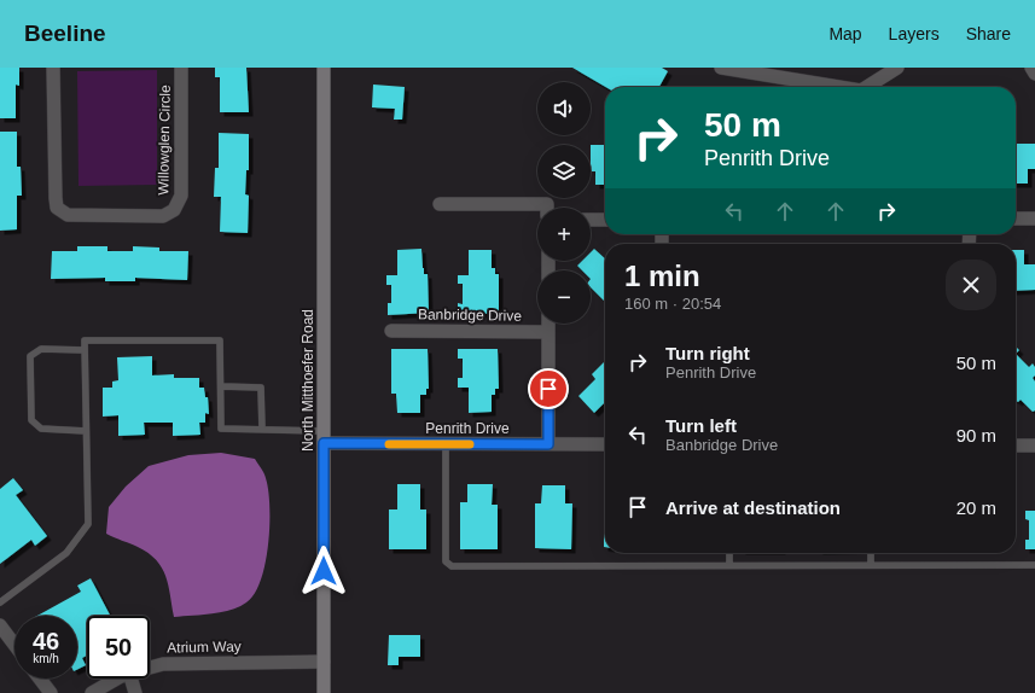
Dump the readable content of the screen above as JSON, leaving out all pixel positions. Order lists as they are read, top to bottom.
{
  "streets": {
    "main road": ["North Mitthoefer Road"],
    "street": [
      "Willowglen Circle",
      "Banbridge Drive",
      "Penrith Drive",
      "Atrium Way"
    ]
  },
  "crossings": [
    ["North Mitthoefer Road", "Penrith Drive"],
    ["North Mitthoefer Road", "Atrium Way"]
  ],
  "page": {
    "header": "Beeline",
    "nav": ["Map", "Layers", "Share"],
    "map_buttons": ["+", "−"],
    "turn": ["50 m", "Penrith Drive"],
    "heading": ["1 min", "160 m · 20:54"],
    "list": [
      {
        "name": "Turn right",
        "note": "Penrith Drive",
        "value": "50 m"
      },
      {
        "name": "Turn left",
        "note": "Banbridge Drive",
        "value": "90 m"
      },
      {
        "name": "Arrive at destination",
        "value": "20 m"
      }
    ],
    "speed": "46 km/h",
    "limit": "50"
  }
}
